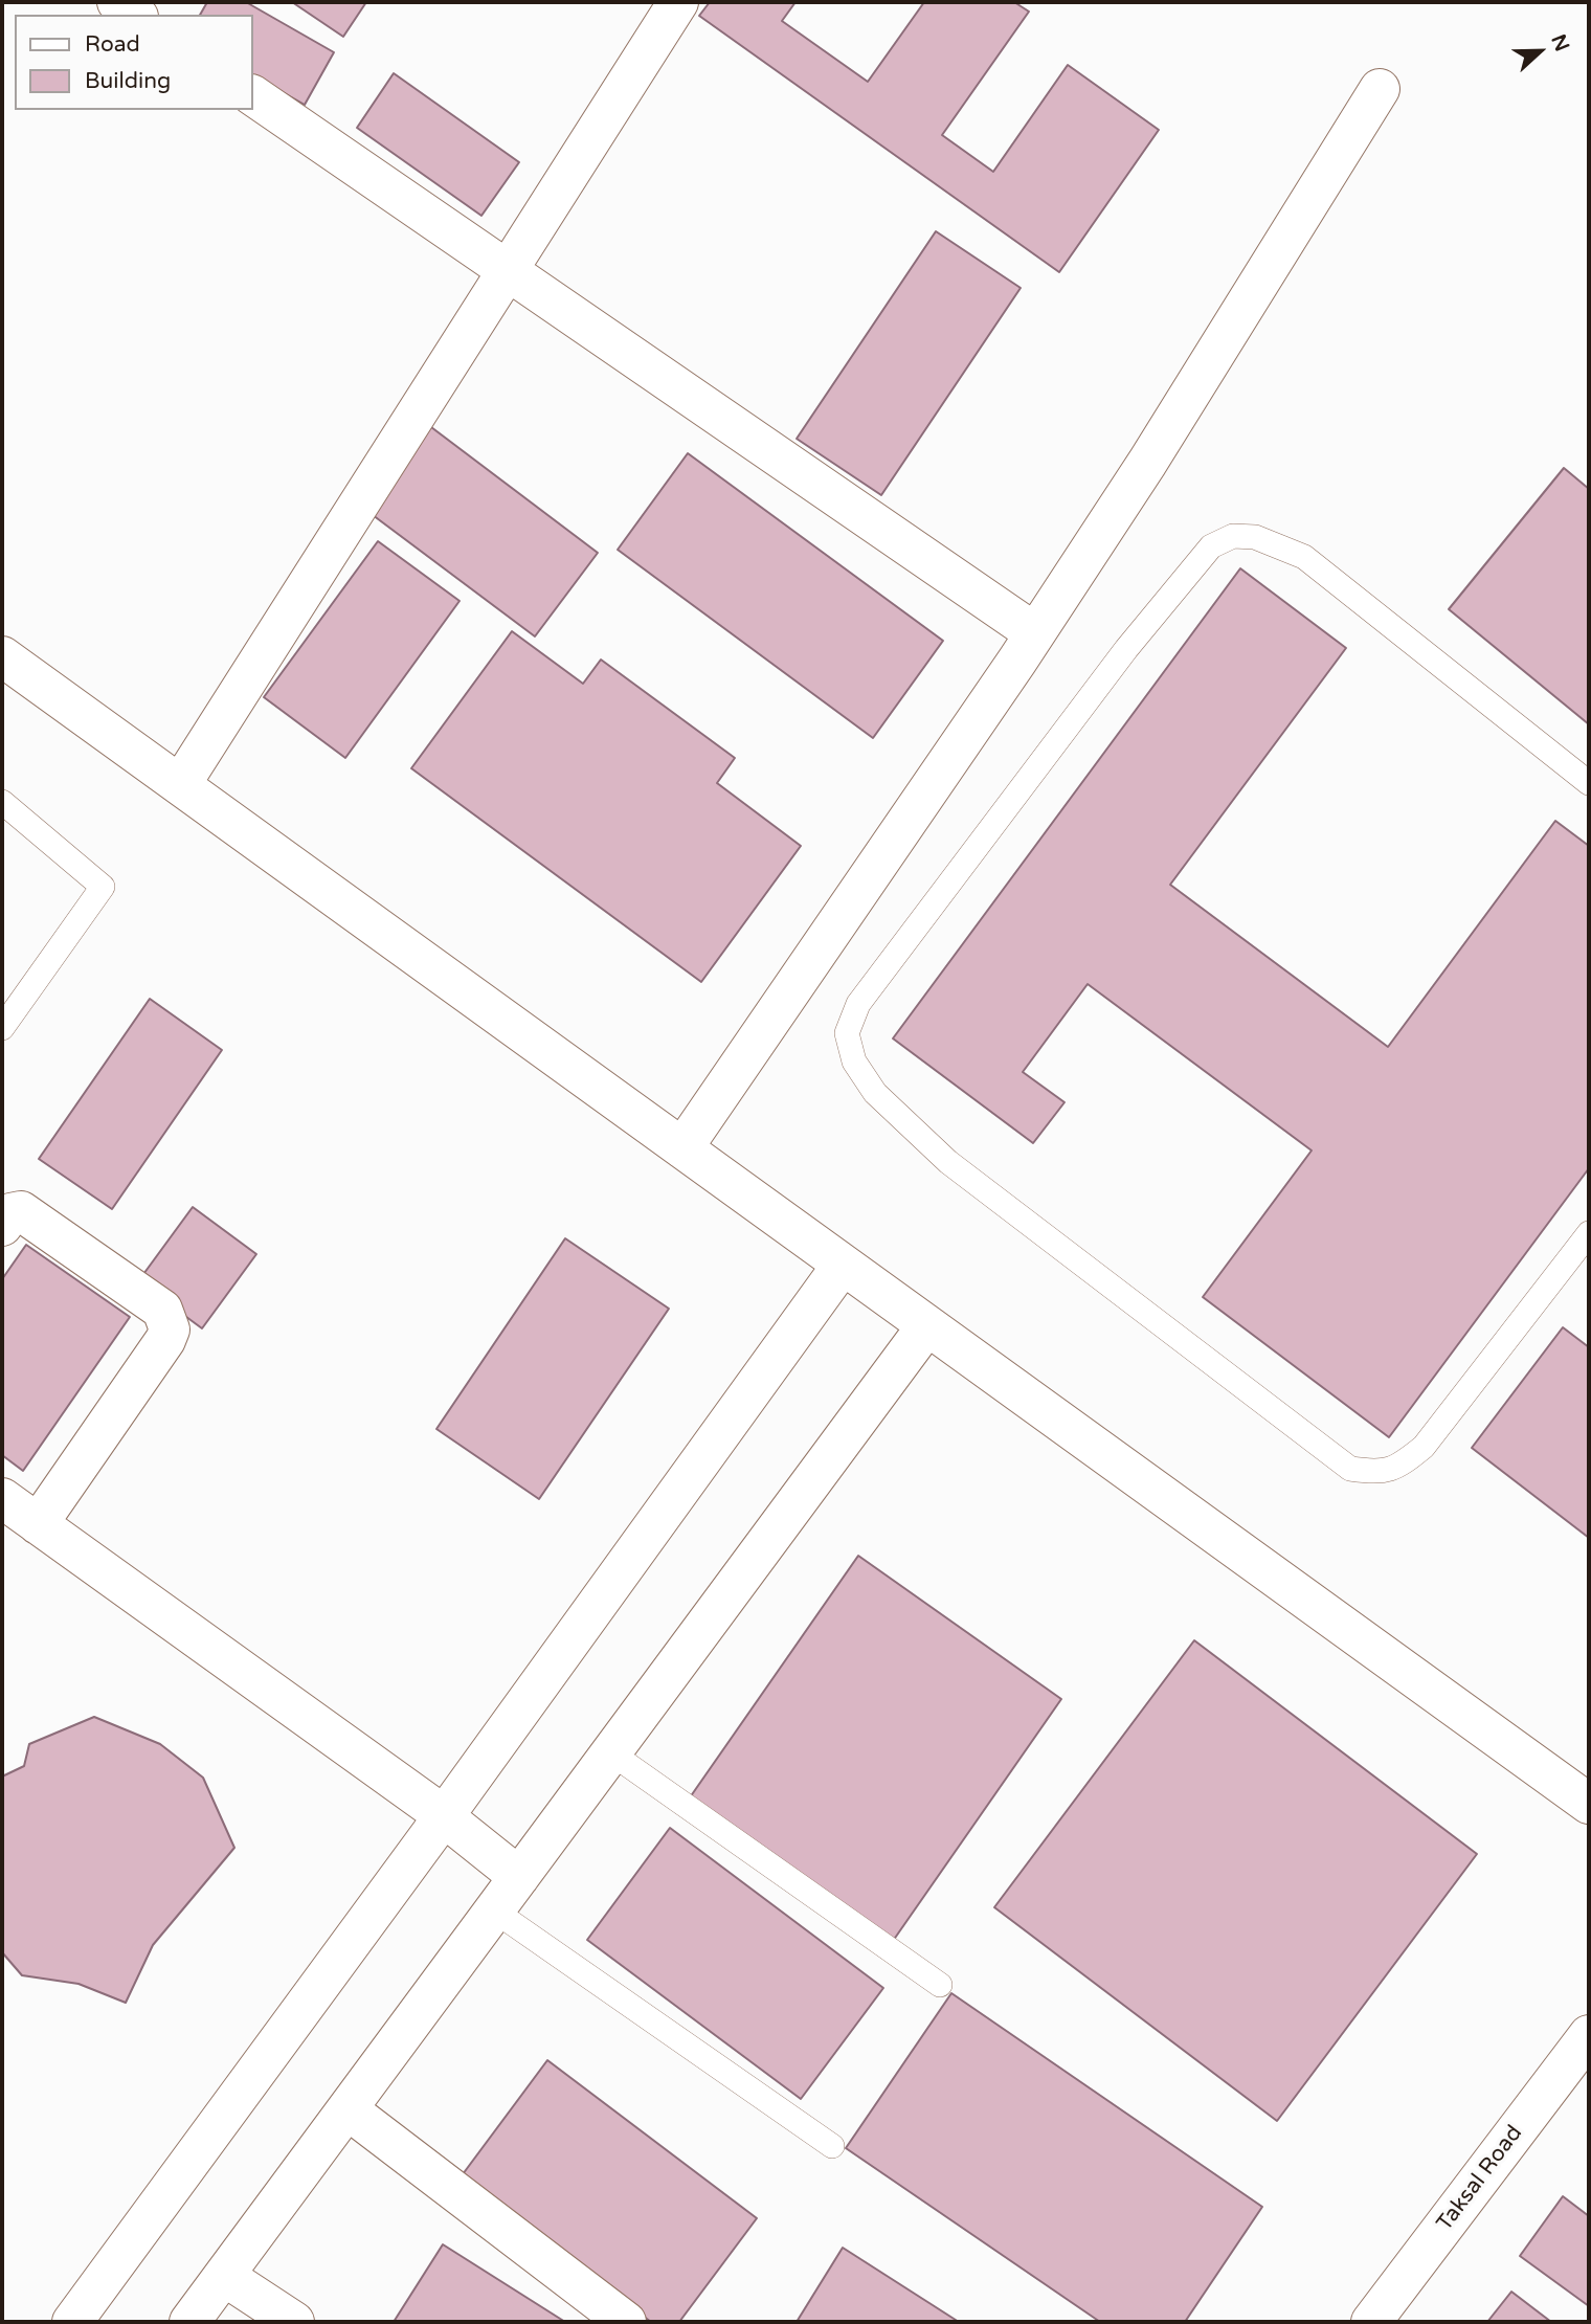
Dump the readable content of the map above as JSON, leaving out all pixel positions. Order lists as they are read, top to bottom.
{
  "streets": {
    "street": ["Taksal Road"]
  },
  "legend": ["Road", "Building"],
  "north": "right"
}
